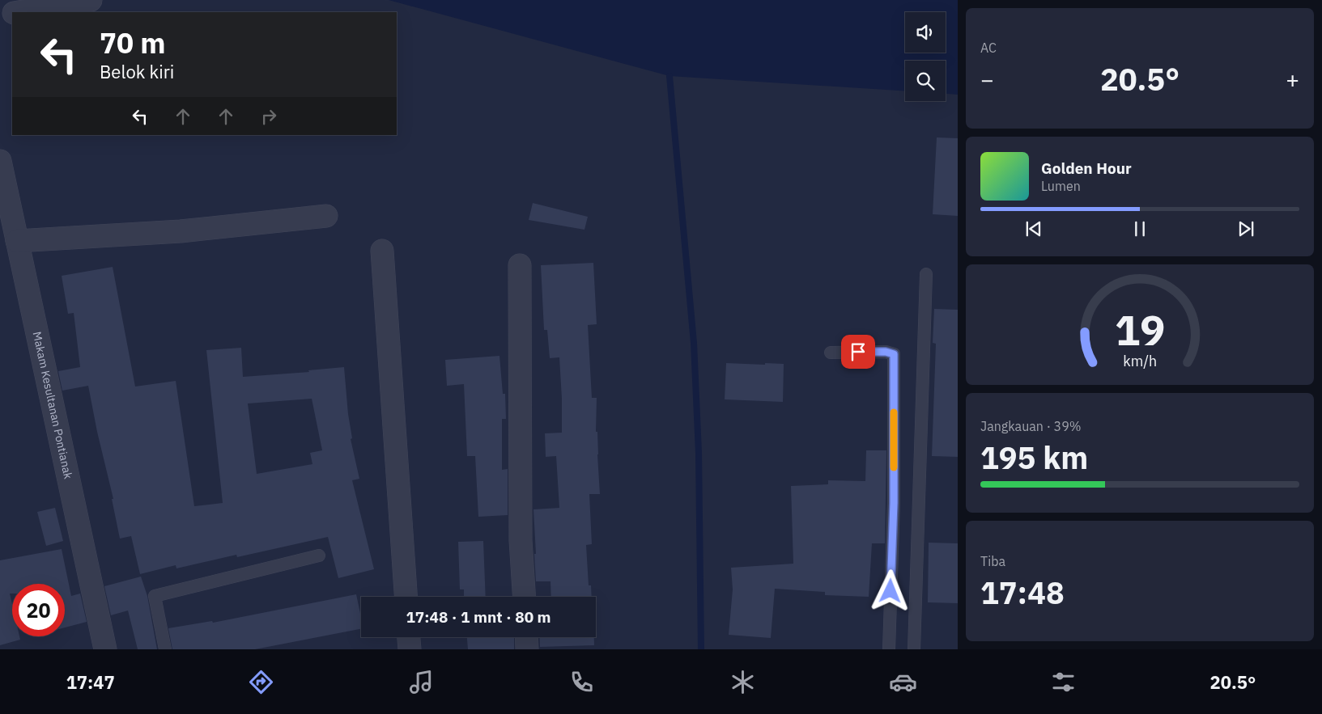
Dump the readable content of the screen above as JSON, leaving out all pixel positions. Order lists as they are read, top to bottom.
{
  "streets": {
    "street": ["Makam Kesultanan Pontianak"]
  },
  "page": {
    "tile": [
      "AC",
      ["Jangkauan · 39%", "195 km"],
      ["Tiba", "17:48"]
    ],
    "turn": ["70 m", "Belok kiri"],
    "heat": ["−", "20.5°", "+"],
    "song": ["Golden Hour", "Lumen"],
    "limit": "20",
    "trip": "17:48 · 1 mnt · 80 m",
    "tabs": ["17:47", "20.5°"],
    "gauge": ["19", "km/h"]
  }
}
